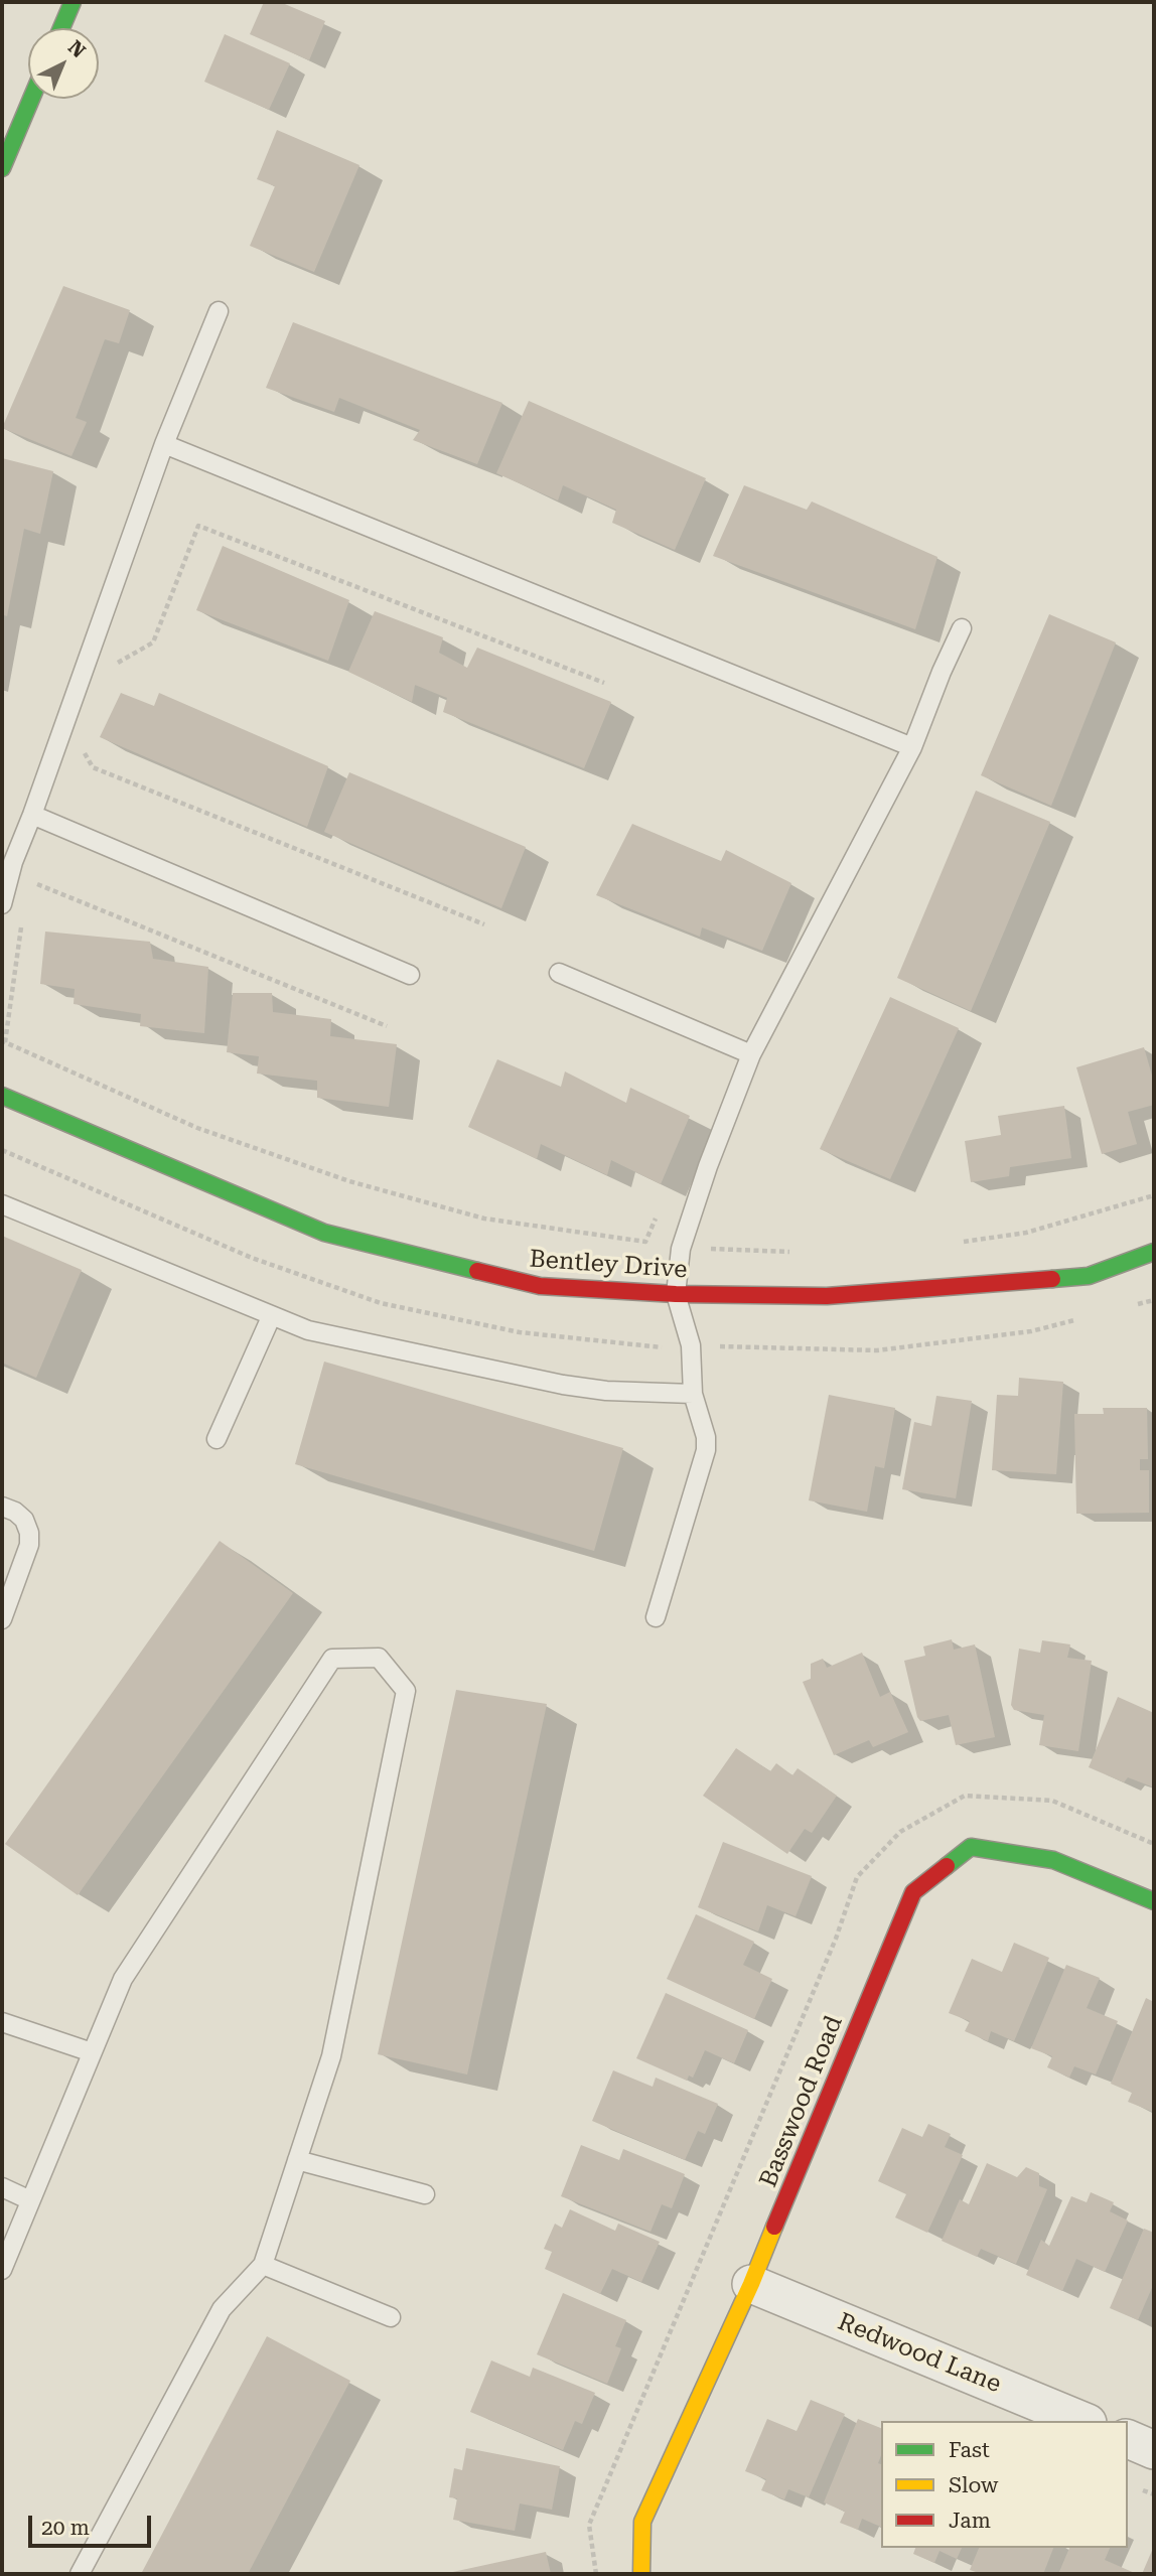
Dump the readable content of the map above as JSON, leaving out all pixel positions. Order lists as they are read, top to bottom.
{
  "streets": {
    "street": ["Bentley Drive", "Basswood Road", "Redwood Lane"]
  },
  "crossings": [
    ["Basswood Road", "Redwood Lane"]
  ],
  "legend": ["Fast", "Slow", "Jam"],
  "scale_bar": "20 m",
  "north": "top right"
}
